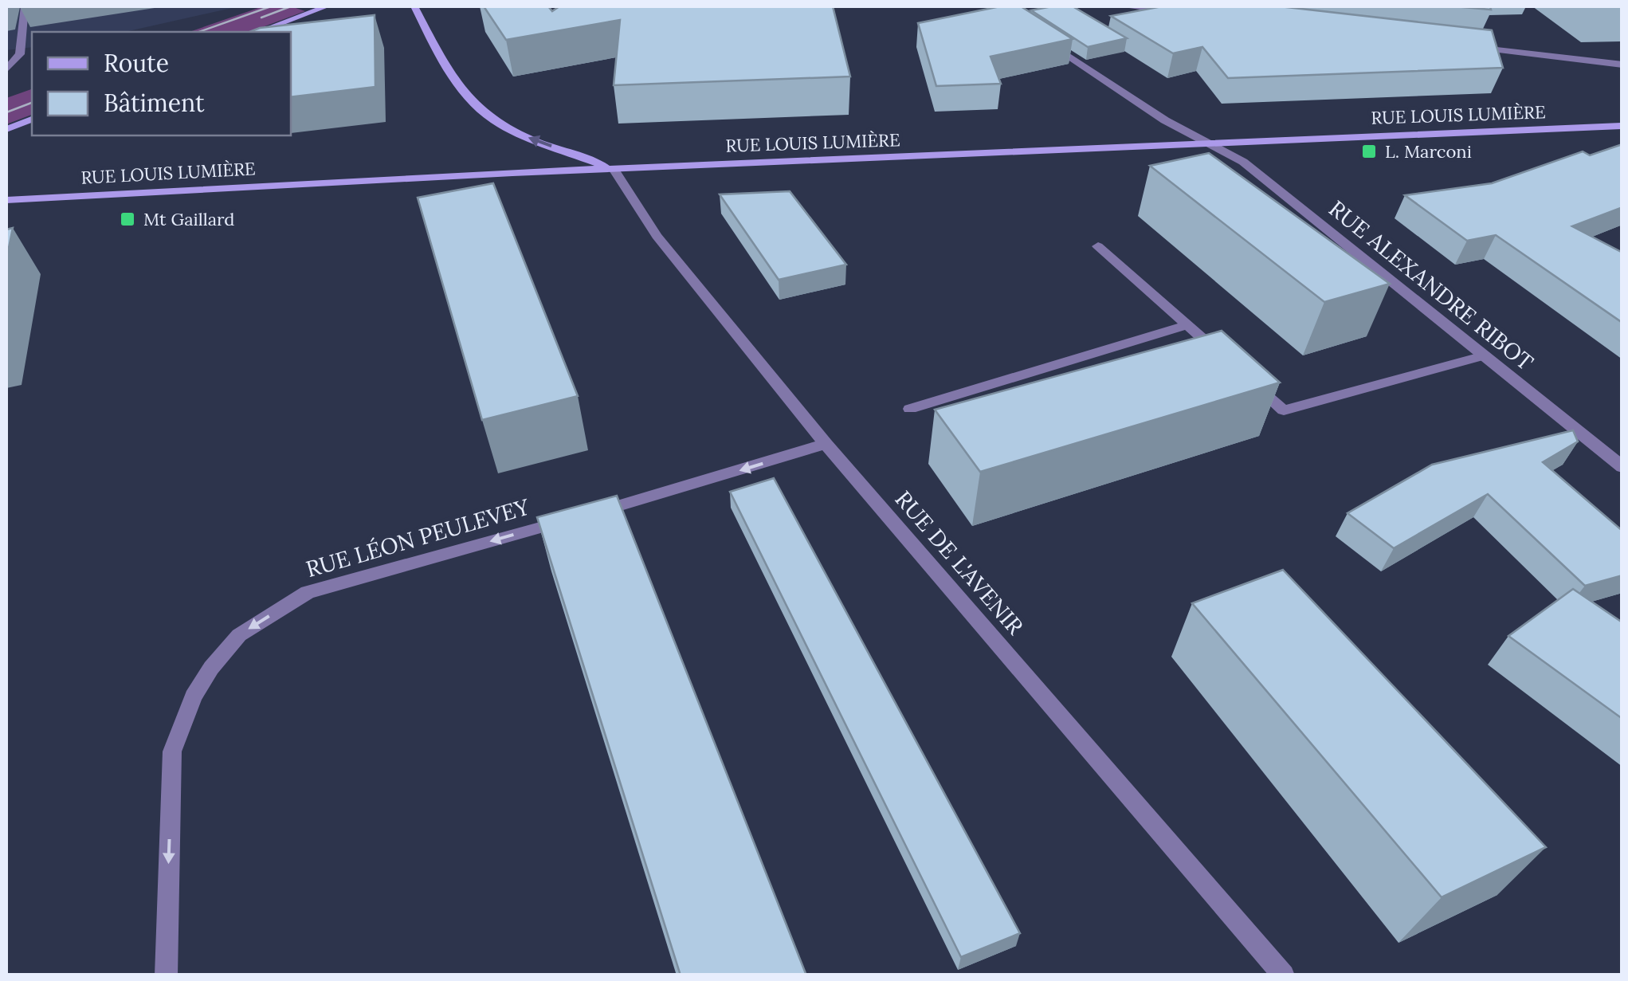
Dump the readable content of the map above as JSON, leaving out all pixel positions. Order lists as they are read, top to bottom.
{
  "streets": {
    "main road": ["RUE LOUIS LUMIÈRE"],
    "street": ["RUE ALEXANDRE RIBOT", "RUE LÉON PEULEVEY", "RUE DE L'AVENIR"]
  },
  "crossings": [
    ["RUE LOUIS LUMIÈRE", "RUE ALEXANDRE RIBOT"],
    ["RUE LOUIS LUMIÈRE", "RUE DE L'AVENIR"],
    ["RUE LÉON PEULEVEY", "RUE DE L'AVENIR"]
  ],
  "one_way": ["RUE LÉON PEULEVEY"],
  "places": {
    "transit": ["L. Marconi", "Mt Gaillard"]
  },
  "legend": ["Route", "Bâtiment"]
}
